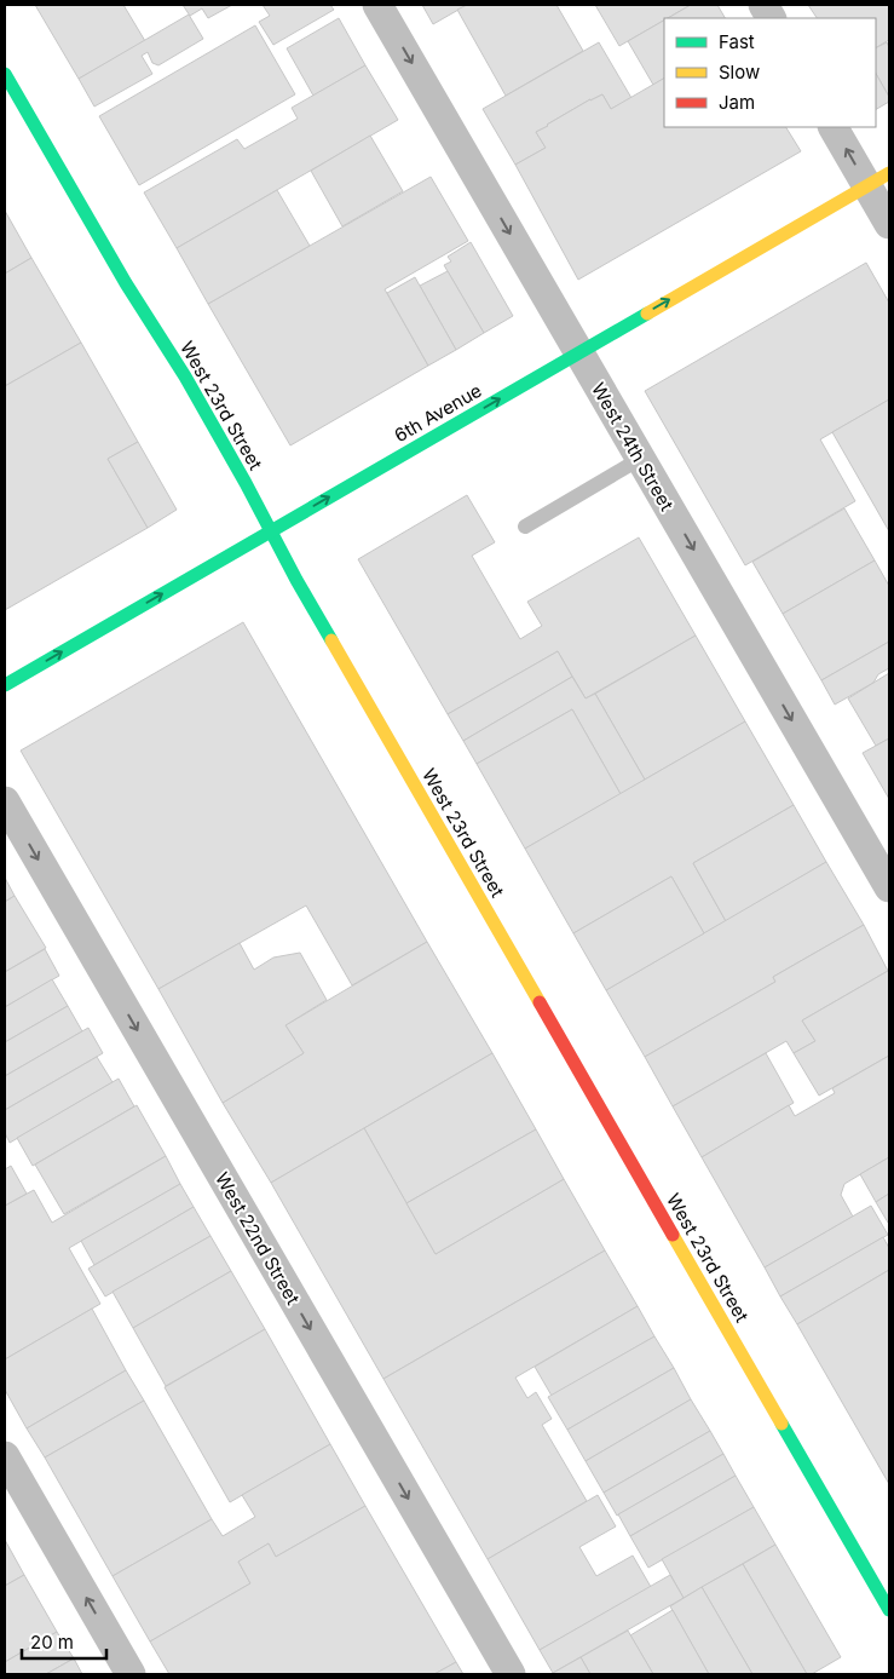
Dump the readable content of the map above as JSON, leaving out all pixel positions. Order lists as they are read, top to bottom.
{
  "streets": {
    "main road": ["West 23rd Street", "6th Avenue"],
    "street": ["West 24th Street", "West 22nd Street"]
  },
  "crossings": [
    ["West 23rd Street", "6th Avenue"],
    ["6th Avenue", "West 24th Street"]
  ],
  "one_way": ["6th Avenue", "West 24th Street", "West 22nd Street"],
  "legend": ["Fast", "Slow", "Jam"],
  "scale_bar": "20 m"
}
